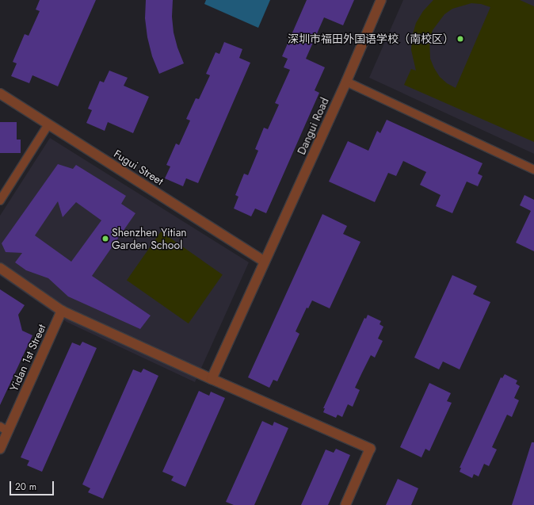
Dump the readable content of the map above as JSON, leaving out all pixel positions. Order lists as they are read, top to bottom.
{
  "streets": {
    "street": ["Dangui Road", "Fugui Street", "Yidan 1st Street"]
  },
  "crossings": [
    ["Dangui Road", "Fugui Street"]
  ],
  "places": ["深圳市福田外国语学校（南校区）", "Shenzhen Yitian Garden School"],
  "scale_bar": "20 m"
}
